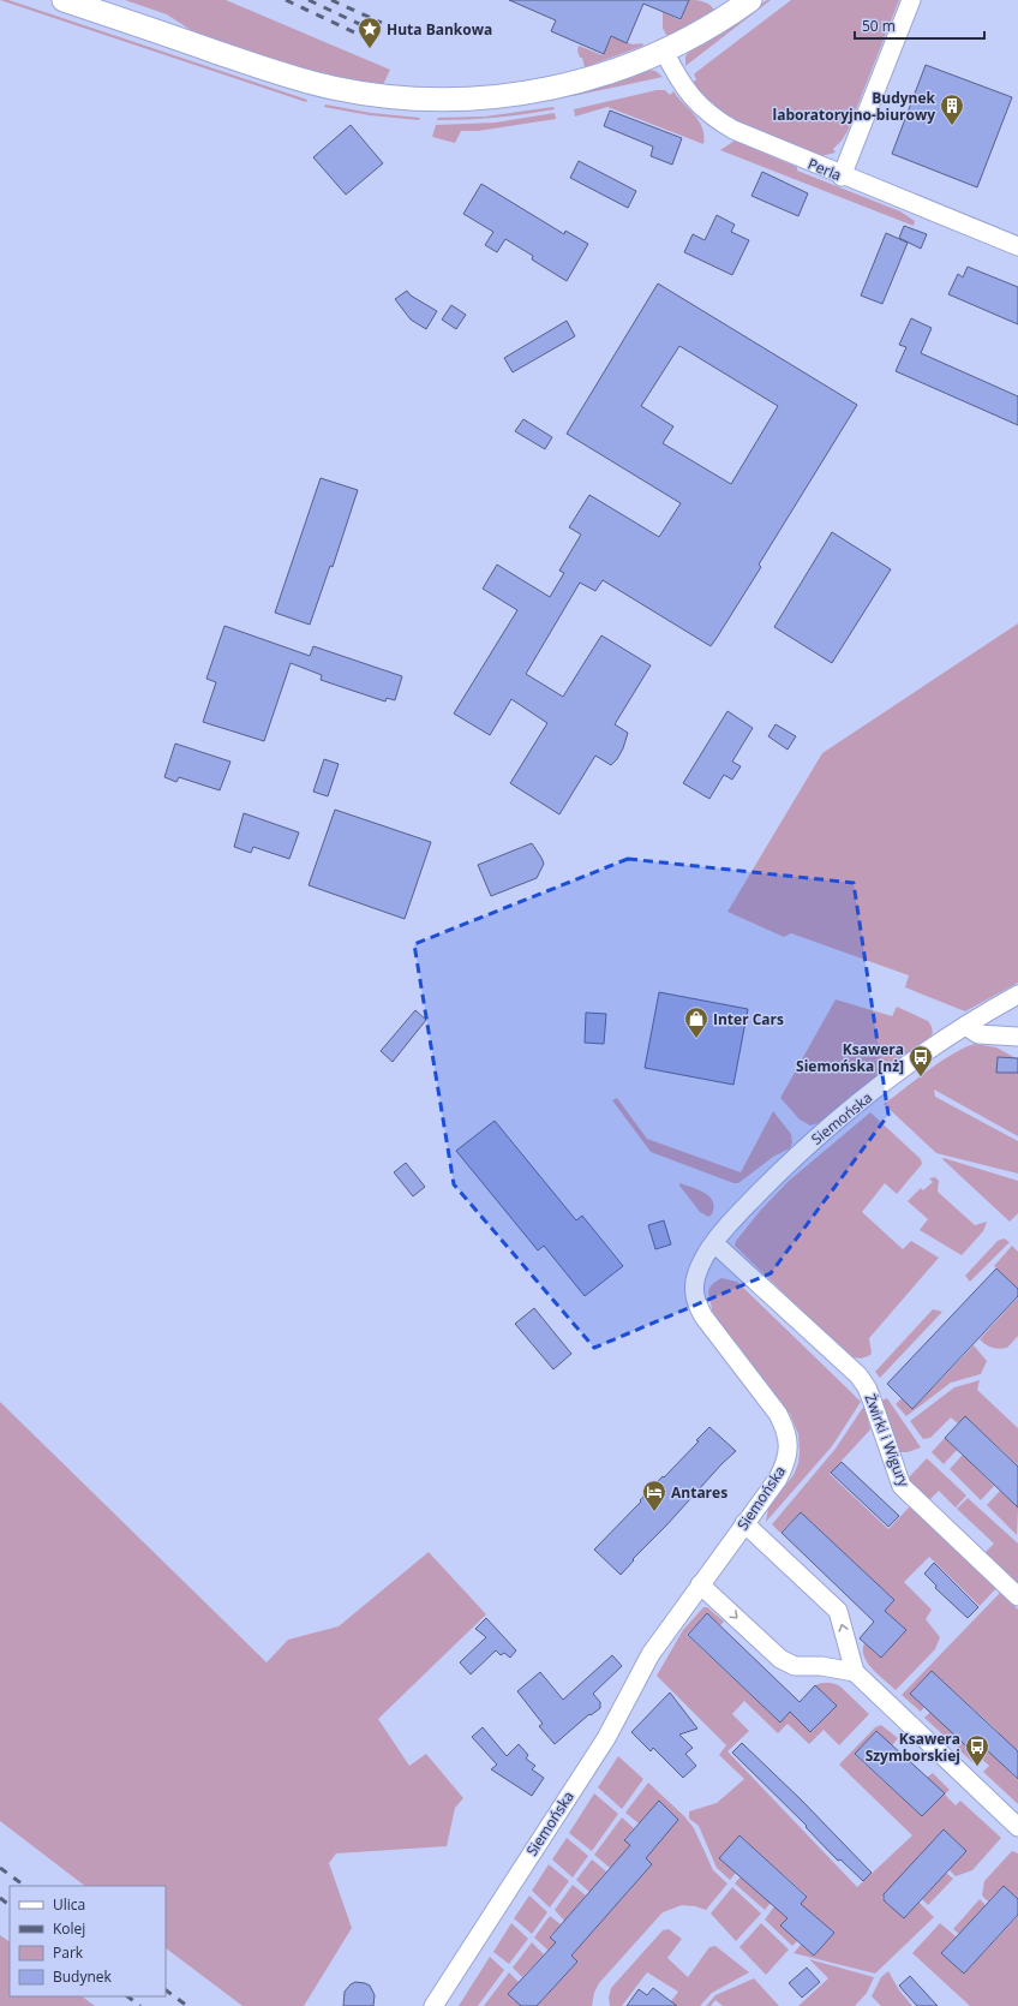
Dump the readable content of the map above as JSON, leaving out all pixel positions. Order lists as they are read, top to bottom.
{
  "streets": {
    "street": ["Perla", "Siemońska", "Żwirki i Wigury"]
  },
  "crossings": [
    ["Siemońska", "Żwirki i Wigury"]
  ],
  "places": {
    "place": ["Huta Bankowa"],
    "building": ["Budynek laboratoryjno-biurowy"],
    "shop": ["Inter Cars"],
    "bus stop": ["Ksawera Siemońska [nż]", "Ksawera Szymborskiej"],
    "hotel": ["Antares"]
  },
  "legend": [
    "Ulica",
    "Kolej",
    "Park",
    "Budynek"
  ],
  "scale_bar": "50 m"
}
